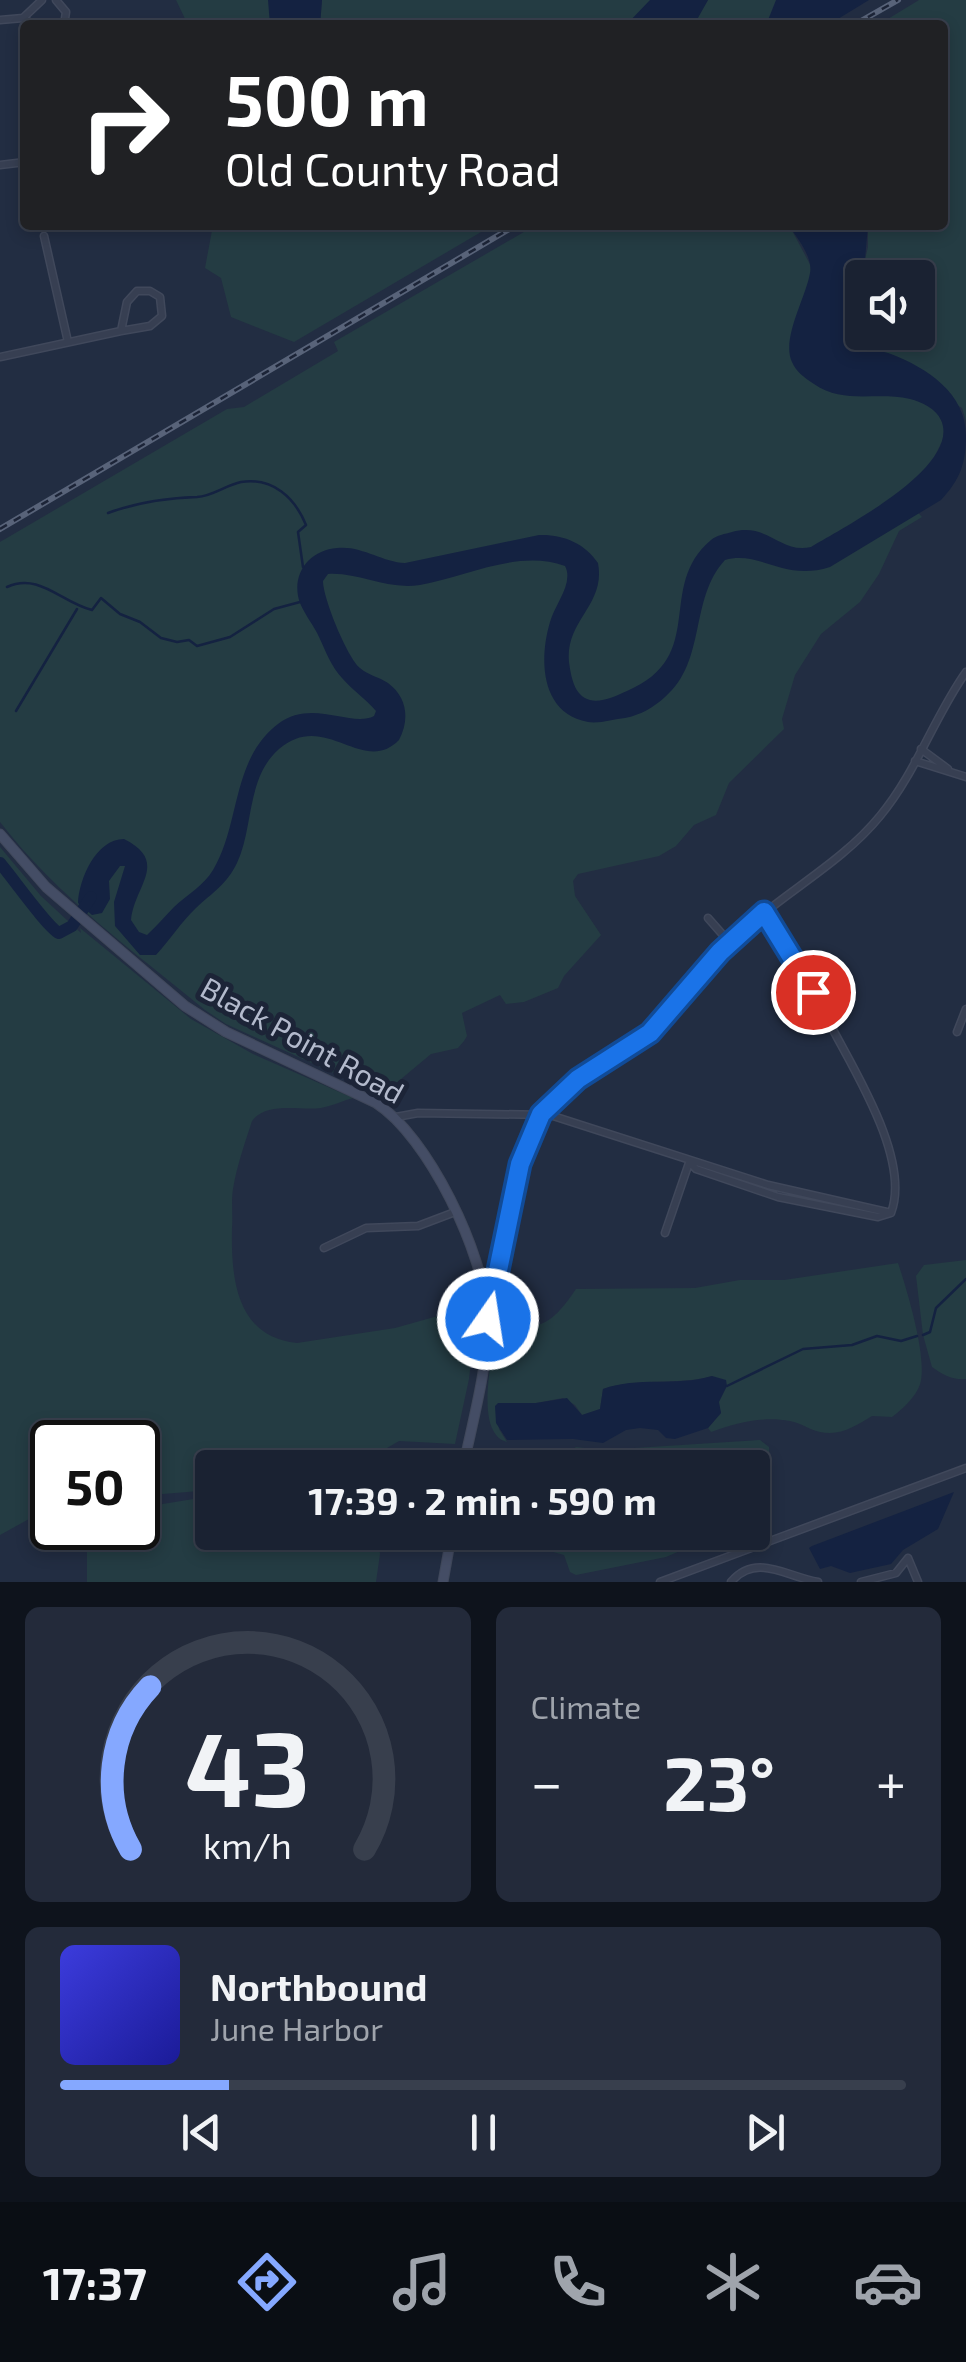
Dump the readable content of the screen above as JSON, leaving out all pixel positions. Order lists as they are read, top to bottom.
{
  "streets": {
    "main road": ["Black Point Road"]
  },
  "page": {
    "turn": ["500 m", "Old County Road"],
    "limit": "50",
    "trip": "17:39 · 2 min · 590 m",
    "tile": "Climate",
    "heat": ["−", "23°", "+"],
    "song": ["Northbound", "June Harbor"],
    "tabs": "17:37",
    "gauge": ["43", "km/h"]
  }
}
